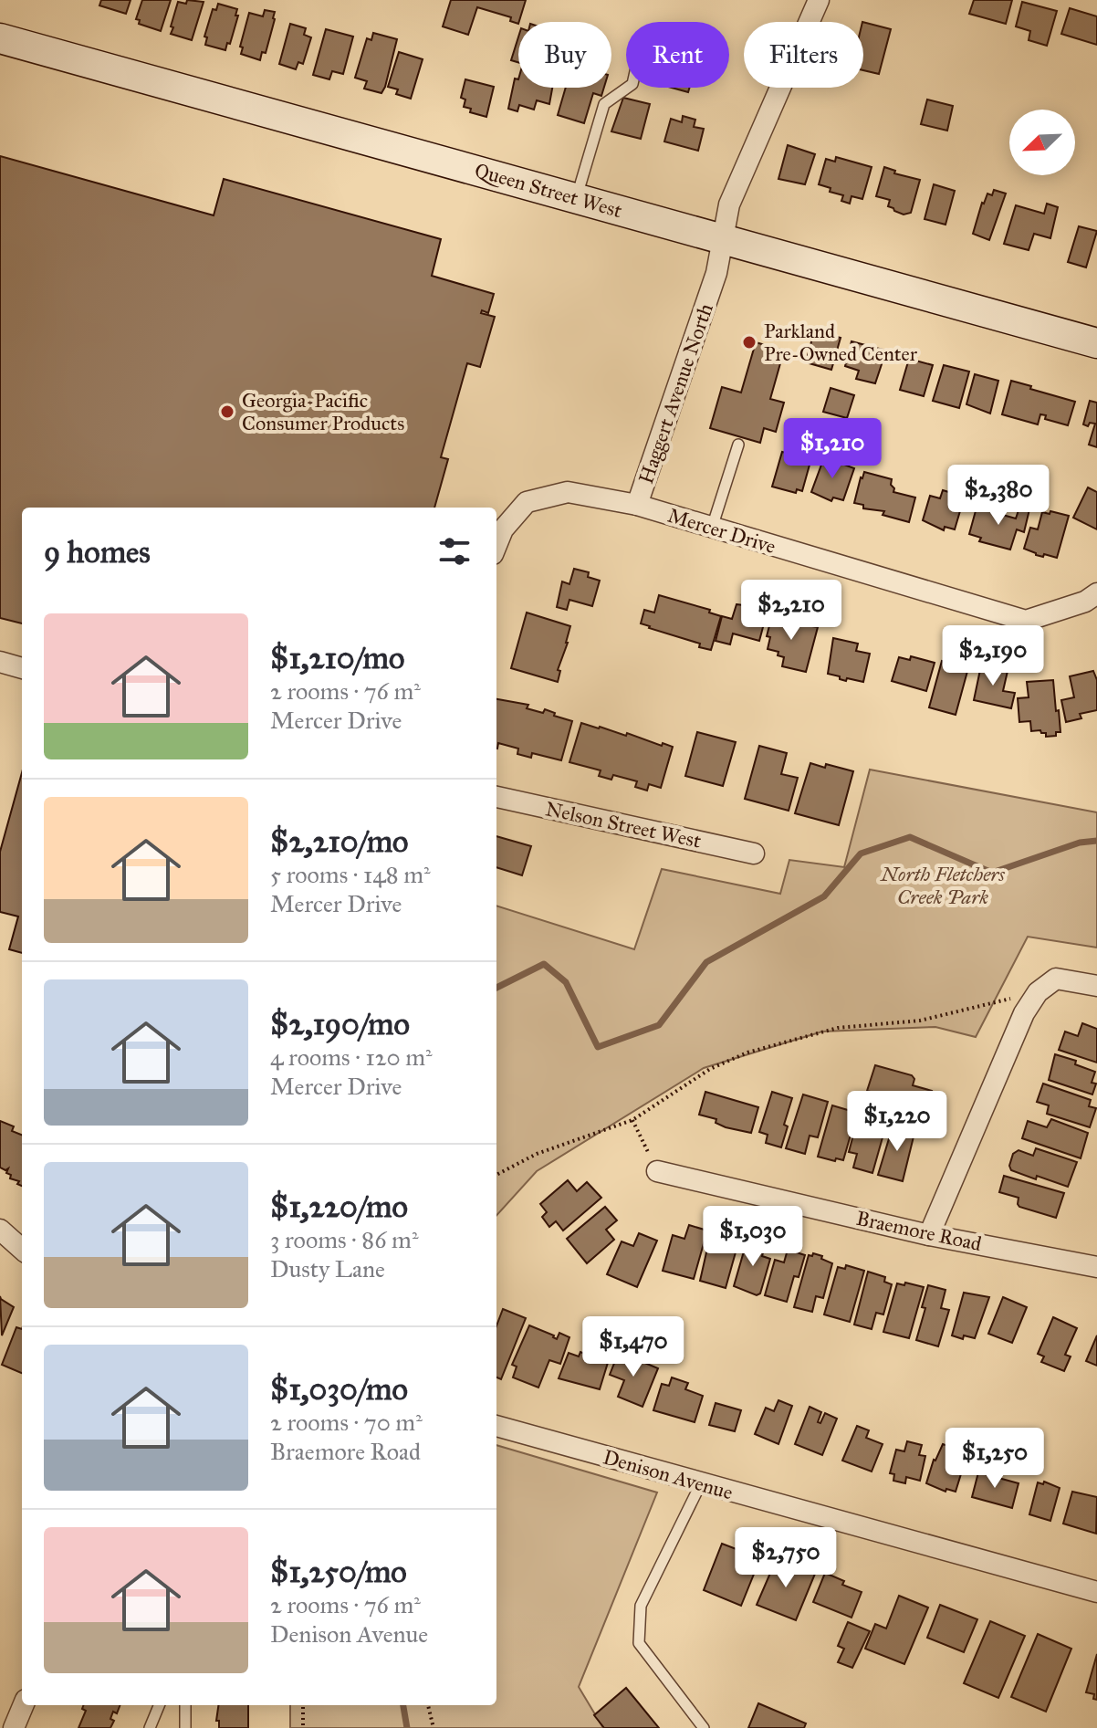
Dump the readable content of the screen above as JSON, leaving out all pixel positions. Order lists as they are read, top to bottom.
{
  "streets": {
    "main road": ["Queen Street West"],
    "street": [
      "Haggert Avenue North",
      "Mercer Drive",
      "Nelson Street West",
      "Braemore Road",
      "Denison Avenue"
    ]
  },
  "crossings": [
    ["Queen Street West", "Haggert Avenue North"],
    ["Haggert Avenue North", "Mercer Drive"]
  ],
  "parks": ["North Fletchers Creek Park"],
  "places": ["Parkland Pre-Owned Center", "Georgia-Pacific Consumer Products"],
  "north": "bottom left",
  "page": {
    "chip": ["Buy", "Rent", "Filters"],
    "price": [
      "$1,210",
      "$2,380",
      "$2,210",
      "$2,190",
      "$1,220",
      "$1,030",
      "$1,470",
      "$1,250",
      "$2,750"
    ],
    "heading": "9 homes",
    "list": [
      {
        "name": "$1,210/mo",
        "note": "2 rooms · 76 m² · Mercer Drive"
      },
      {
        "name": "$2,210/mo",
        "note": "5 rooms · 148 m² · Mercer Drive"
      },
      {
        "name": "$2,190/mo",
        "note": "4 rooms · 120 m² · Mercer Drive"
      },
      {
        "name": "$1,220/mo",
        "note": "3 rooms · 86 m² · Dusty Lane"
      },
      {
        "name": "$1,030/mo",
        "note": "2 rooms · 70 m² · Braemore Road"
      },
      {
        "name": "$1,250/mo",
        "note": "2 rooms · 76 m² · Denison Avenue"
      }
    ]
  }
}
